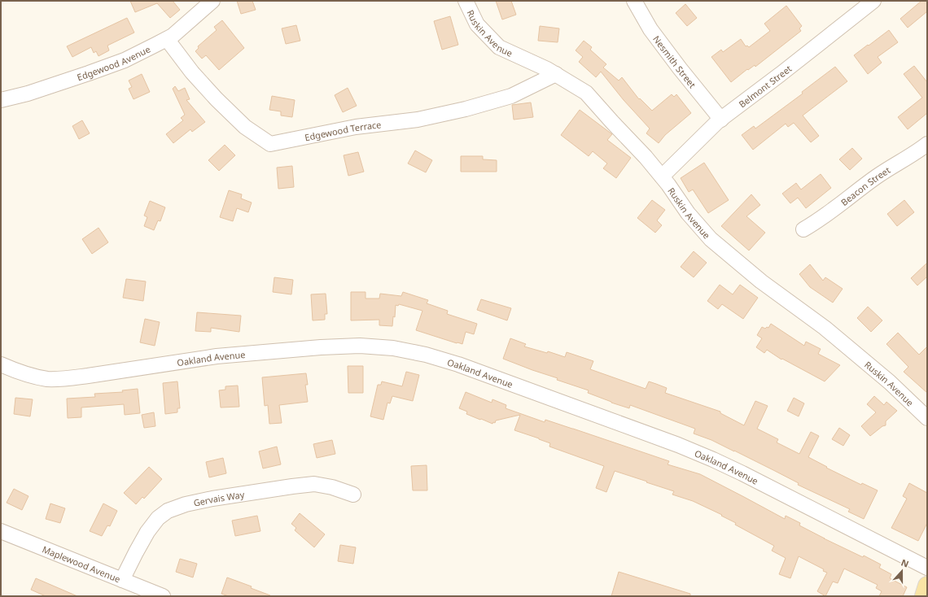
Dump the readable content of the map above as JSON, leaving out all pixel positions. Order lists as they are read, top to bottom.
{
  "streets": {
    "street": [
      "Ruskin Avenue",
      "Nesmith Street",
      "Edgewood Avenue",
      "Belmont Street",
      "Edgewood Terrace",
      "Beacon Street",
      "Oakland Avenue",
      "Gervais Way",
      "Maplewood Avenue"
    ]
  },
  "crossings": [
    ["Ruskin Avenue", "Belmont Street"],
    ["Ruskin Avenue", "Edgewood Terrace"],
    ["Nesmith Street", "Belmont Street"],
    ["Edgewood Avenue", "Edgewood Terrace"],
    ["Gervais Way", "Maplewood Avenue"]
  ],
  "north": "top"
}
